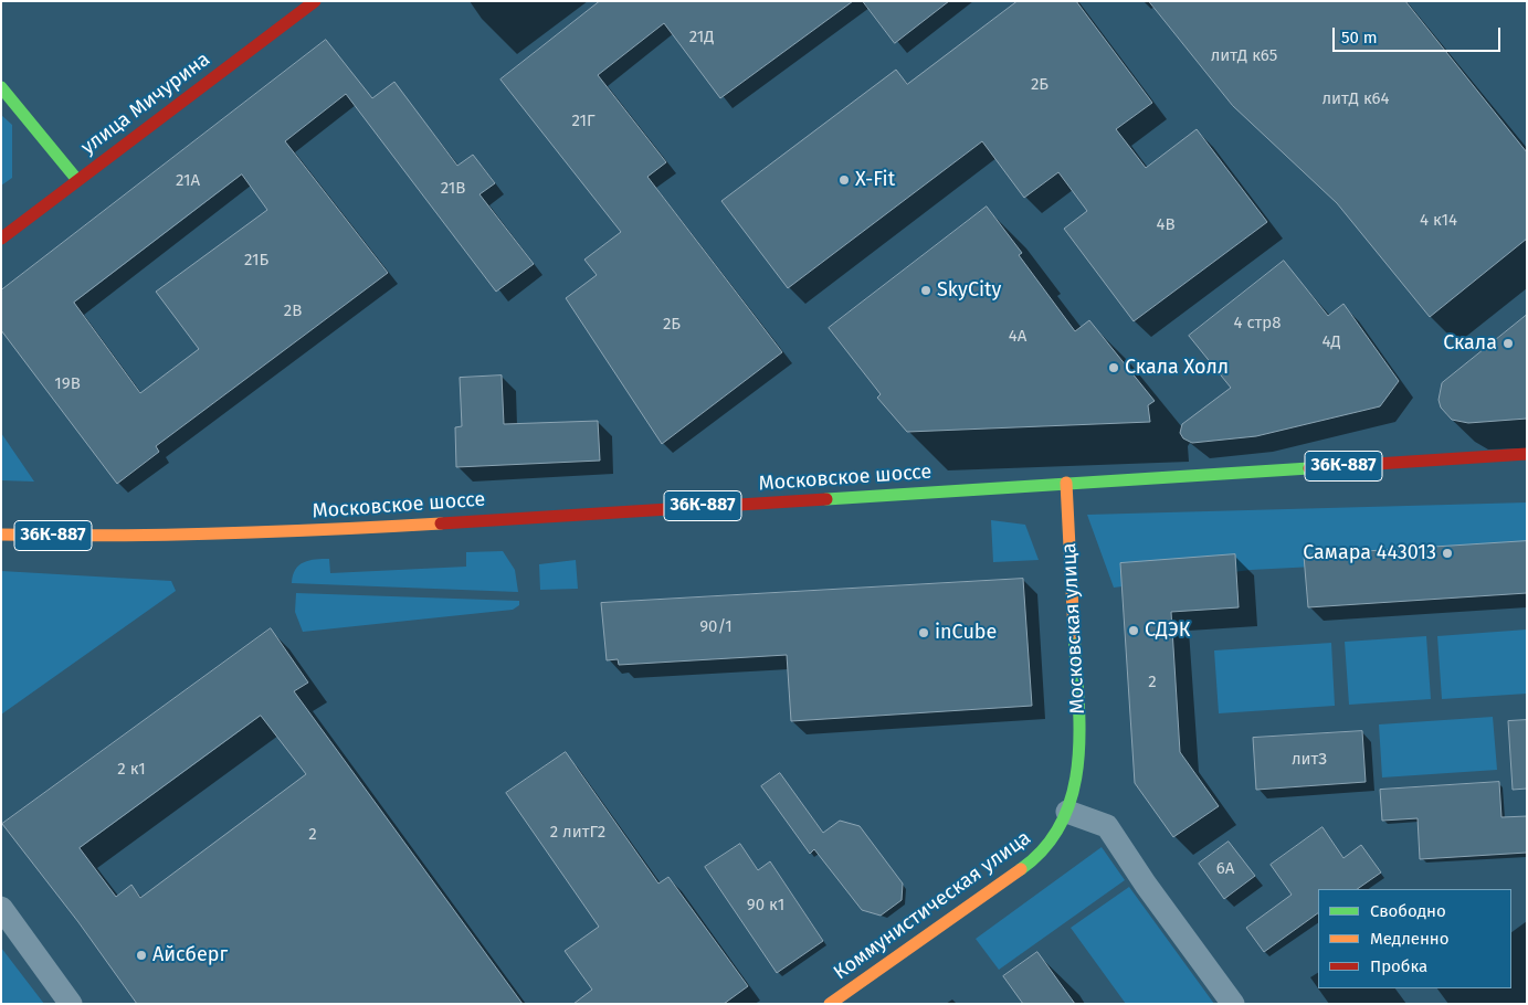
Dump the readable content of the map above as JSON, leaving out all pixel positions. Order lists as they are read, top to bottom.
{
  "streets": {
    "main road": [
      "улица Мичурина",
      "36К-887",
      "Московское шоссе",
      "Московская улица",
      "Коммунистическая улица"
    ]
  },
  "crossings": [
    ["Московское шоссе", "Московская улица"],
    ["Московская улица", "Коммунистическая улица"]
  ],
  "places": [
    "X-Fit",
    "SkyCity",
    "Скала",
    "Скала Холл",
    "Самара 443013",
    "СДЭК",
    "inCube",
    "Айсберг"
  ],
  "house_numbers": [
    "21Д",
    "литД к65",
    "2Б",
    "литД к64",
    "21Г",
    "21А",
    "21В",
    "4 к14",
    "4В",
    "21Б",
    "2В",
    "4 стр8",
    "2Б",
    "4А",
    "4Д",
    "19В",
    "90/1",
    "2",
    "литЗ",
    "2 к1",
    "2 литГ2",
    "2",
    "6А",
    "90 к1"
  ],
  "legend": ["Свободно", "Медленно", "Пробка"],
  "scale_bar": "50 m"
}
